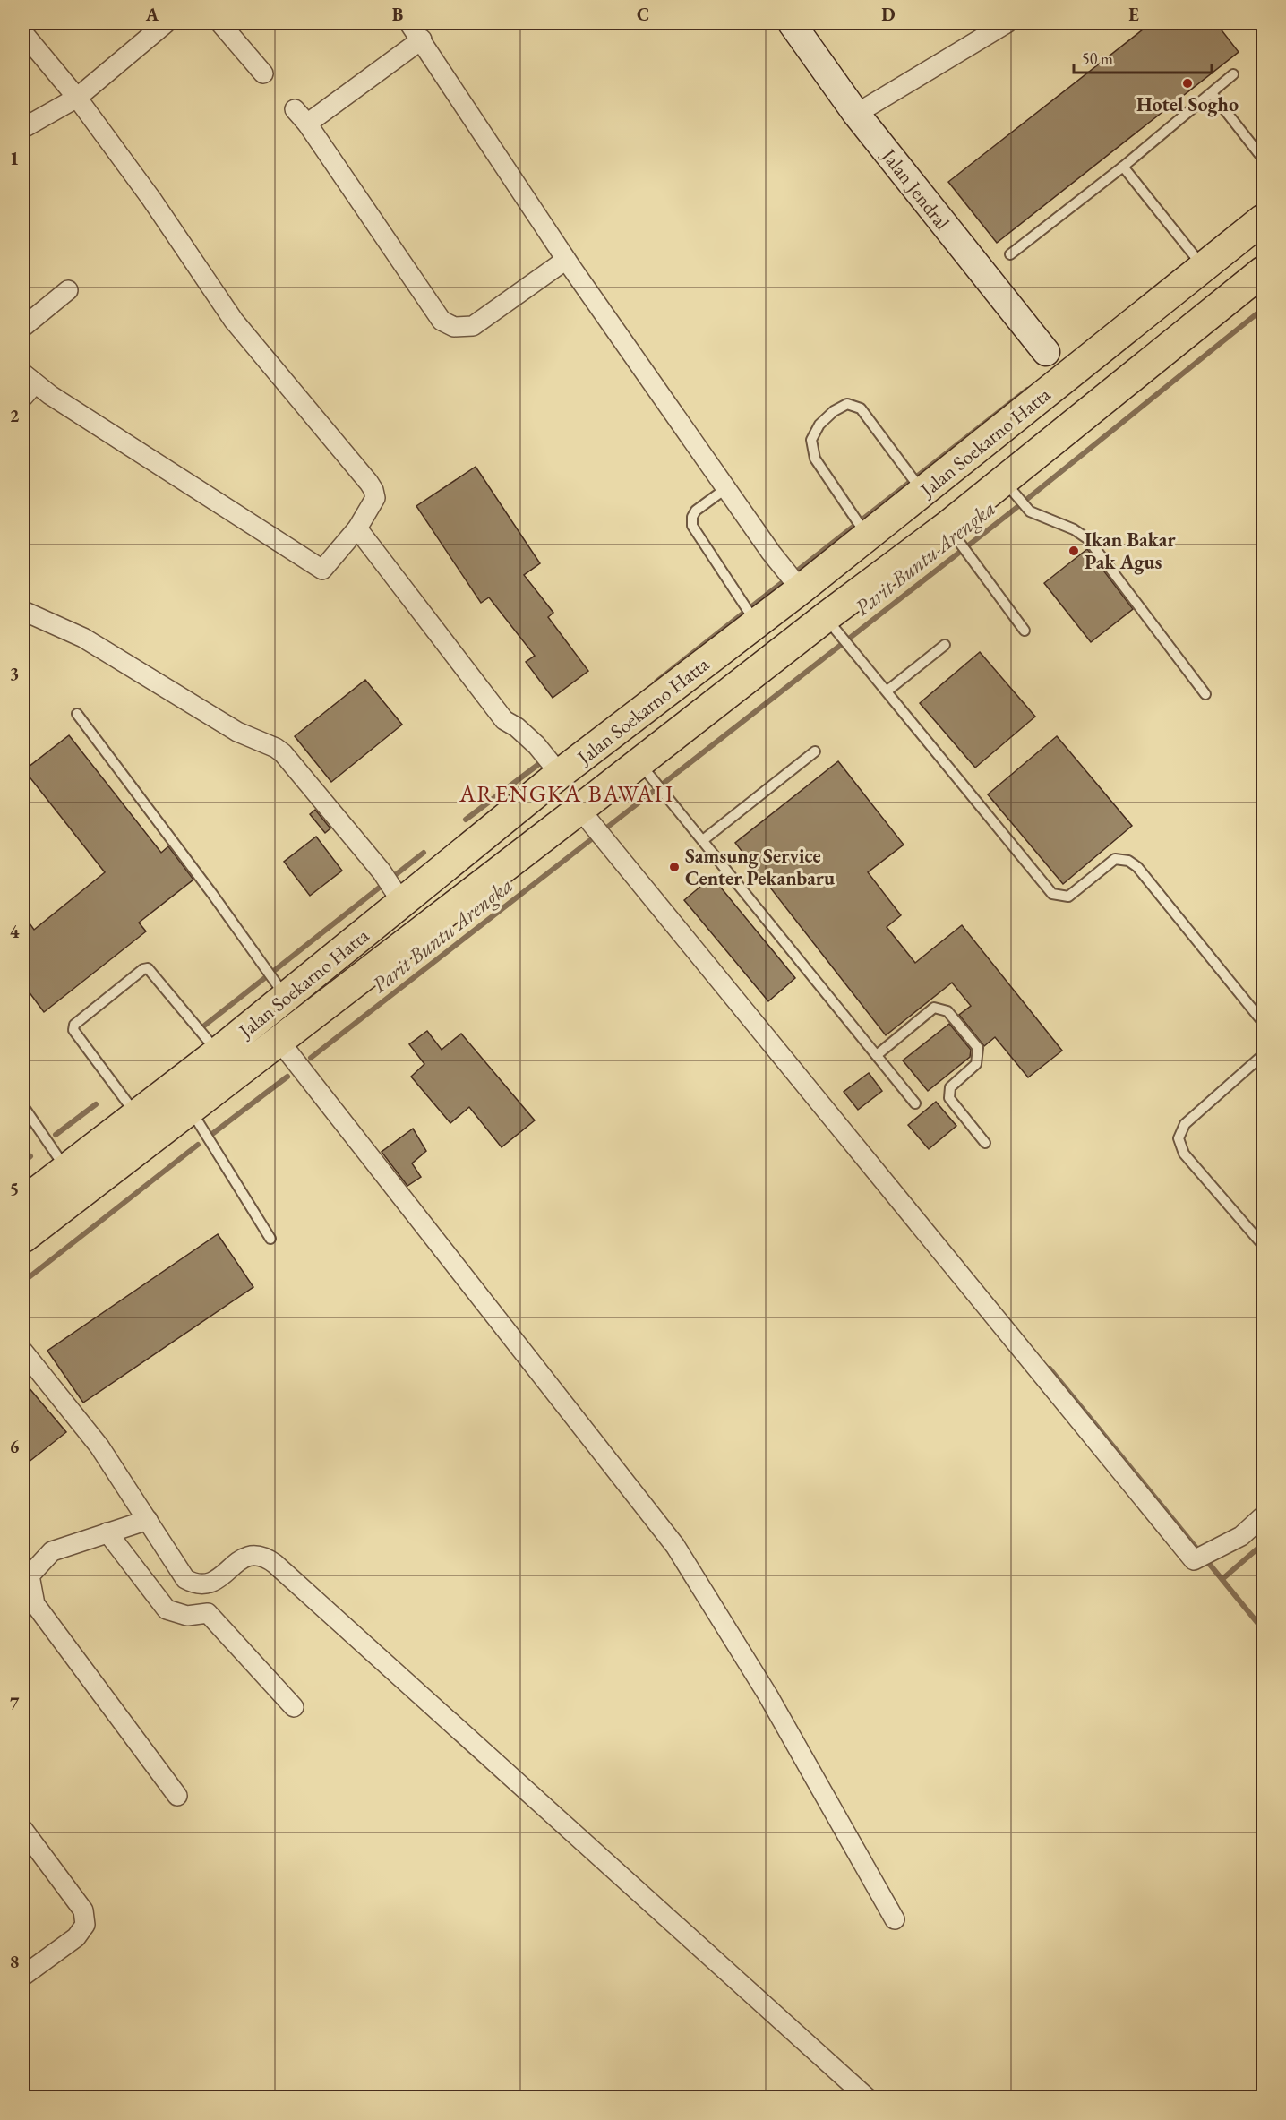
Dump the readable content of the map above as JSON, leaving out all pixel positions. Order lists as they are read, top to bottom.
{
  "streets": {
    "main road": ["Jalan Jendral", "Jalan Soekarno Hatta"]
  },
  "districts": ["ARENGKA BAWAH"],
  "water": ["Parit Buntu Arengka"],
  "places": ["Hotel Sogho", "Ikan Bakar Pak Agus", "Samsung Service Center Pekanbaru"],
  "scale_bar": "50 m",
  "grid": {
    "columns": [
      "A",
      "B",
      "C",
      "D",
      "E"
    ],
    "rows": [
      "1",
      "2",
      "3",
      "4",
      "5",
      "6",
      "7",
      "8"
    ]
  }
}
